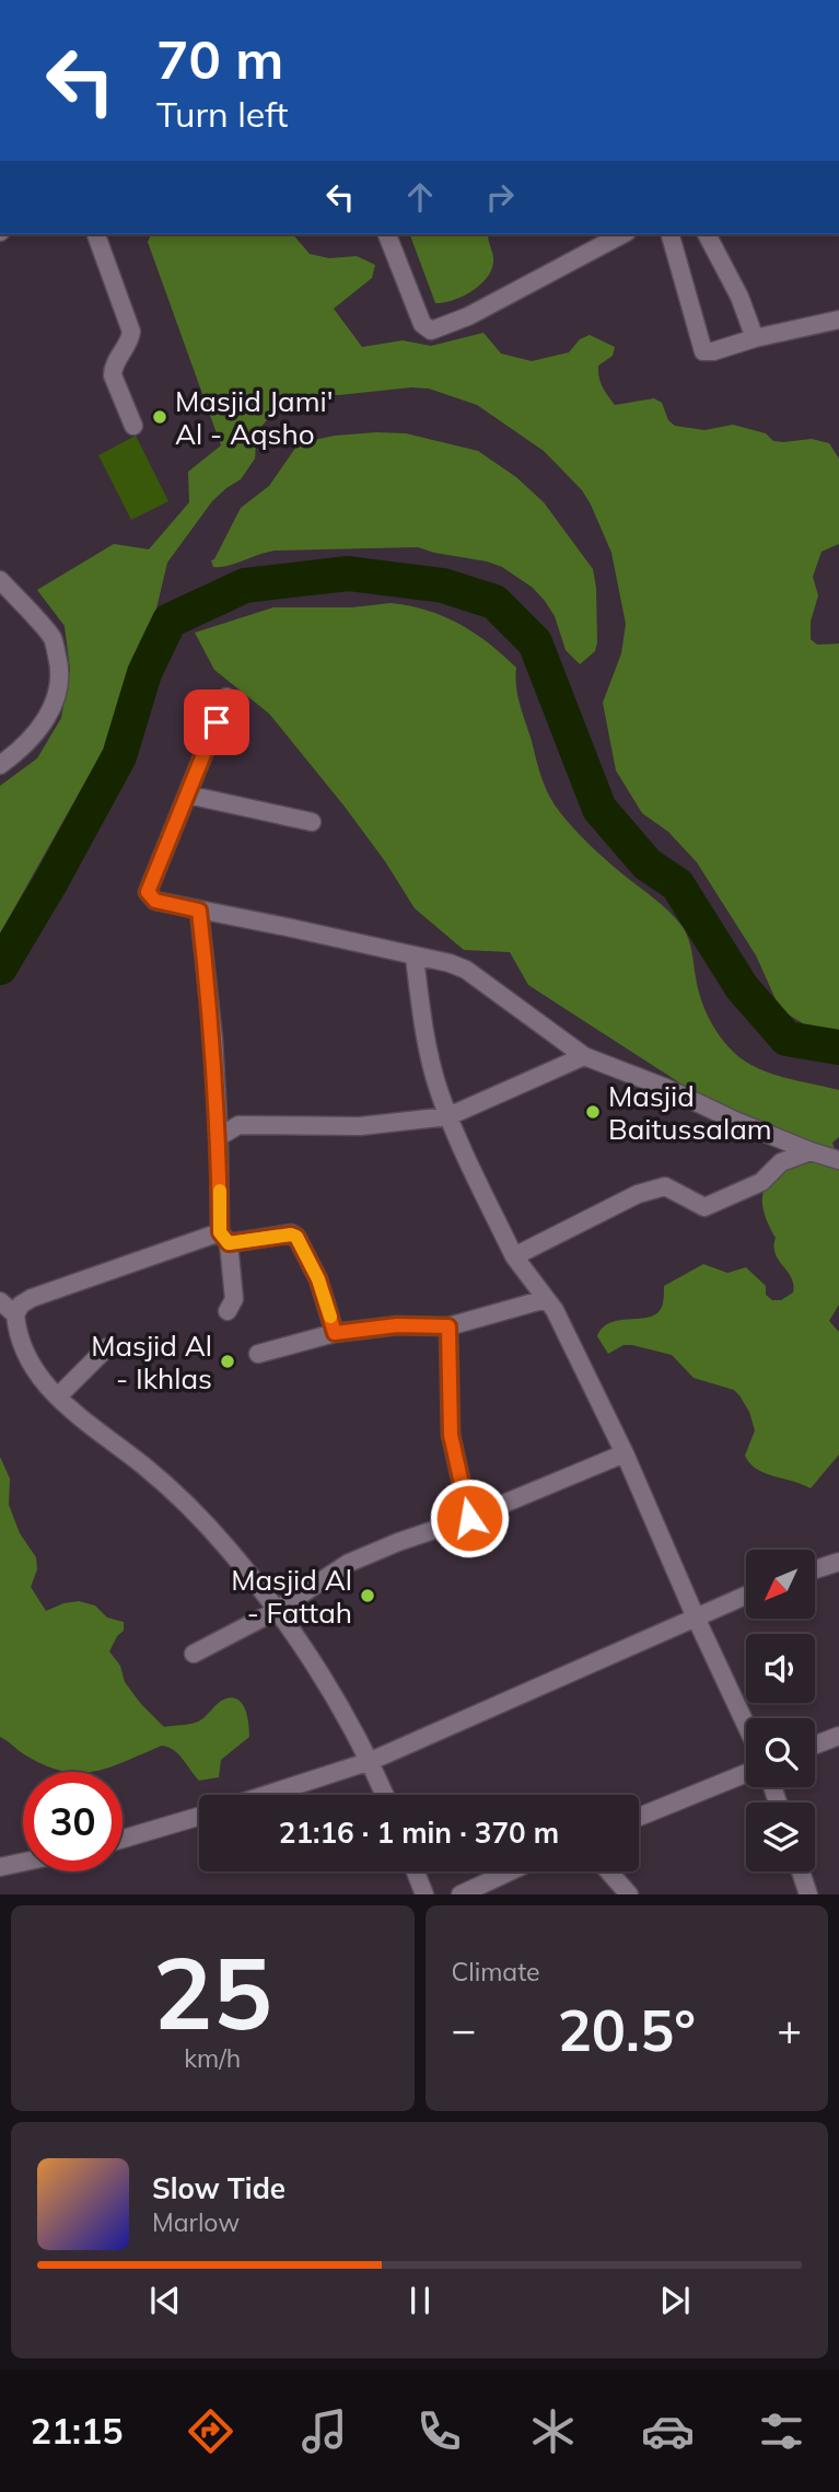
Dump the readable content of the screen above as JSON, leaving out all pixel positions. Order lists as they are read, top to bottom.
{
  "places": [
    "Masjid Jami' Al - Aqsho",
    "Masjid Baitussalam",
    "Masjid Al - Ikhlas",
    "Masjid Al - Fattah"
  ],
  "north": "bottom left",
  "page": {
    "turn": ["70 m", "Turn left"],
    "limit": "30",
    "trip": "21:16 · 1 min · 370 m",
    "tile": [
      ["25", "km/h"],
      "Climate"
    ],
    "heat": ["−", "20.5°", "+"],
    "song": ["Slow Tide", "Marlow"],
    "tabs": "21:15"
  }
}
